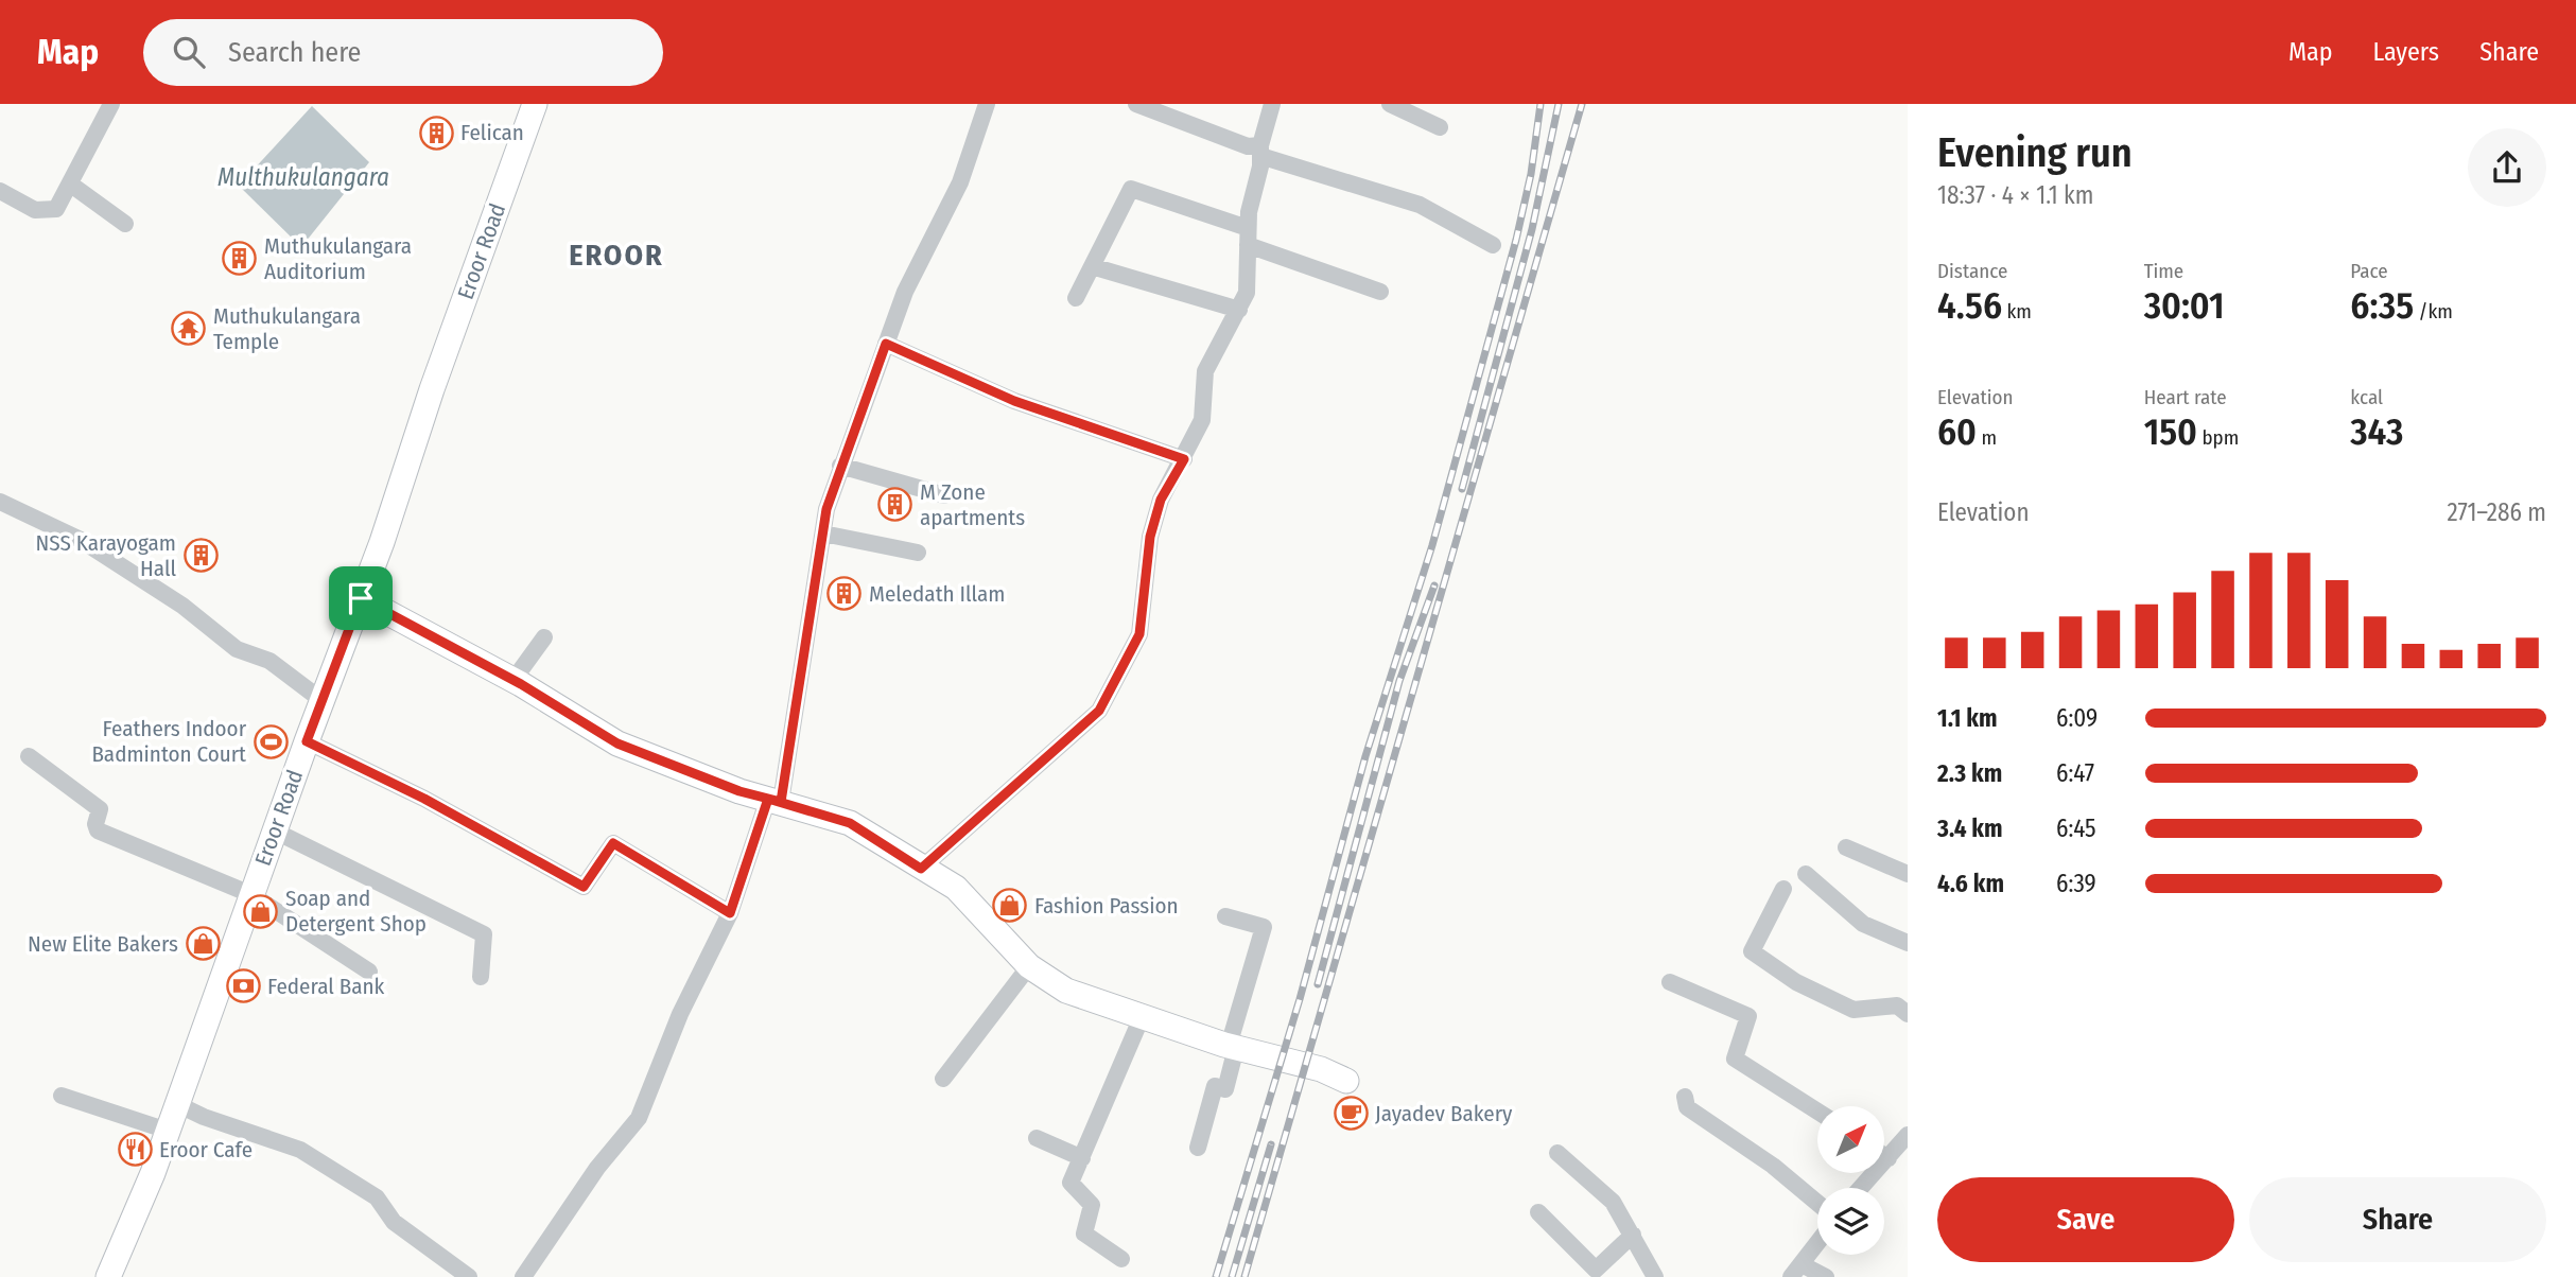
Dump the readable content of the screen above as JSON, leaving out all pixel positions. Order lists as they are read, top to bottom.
{
  "streets": {
    "main road": ["Eroor Road"]
  },
  "districts": ["EROOR"],
  "water": ["Multhukulangara"],
  "places": {
    "building": [
      "Felican",
      "Muthukulangara Auditorium",
      "M Zone apartments",
      "NSS Karayogam Hall",
      "Meledath Illam"
    ],
    "temple": ["Muthukulangara Temple"],
    "sports": ["Feathers Indoor Badminton Court"],
    "shop": ["Fashion Passion", "Soap and Detergent Shop", "New Elite Bakers"],
    "bank": ["Federal Bank"],
    "cafe": ["Jayadev Bakery"],
    "restaurant": ["Eroor Cafe"]
  },
  "north": "top right",
  "page": {
    "header": "Map",
    "search": "Search here",
    "nav": ["Map", "Layers", "Share"],
    "heading": ["Evening run", "18:37 · 4 × 1.1 km"],
    "stats": [
      ["Distance", "4.56 km"],
      ["Time", "30:01"],
      ["Pace", "6:35 /km"],
      ["Elevation", "60 m"],
      ["Heart rate", "150 bpm"],
      ["kcal", "343"]
    ],
    "chart": ["Elevation", "271–286 m"],
    "list": [
      {
        "name": "1.1 km",
        "note": "6:09"
      },
      {
        "name": "2.3 km",
        "note": "6:47"
      },
      {
        "name": "3.4 km",
        "note": "6:45"
      },
      {
        "name": "4.6 km",
        "note": "6:39"
      }
    ],
    "buttons": ["Save", "Share"]
  }
}
